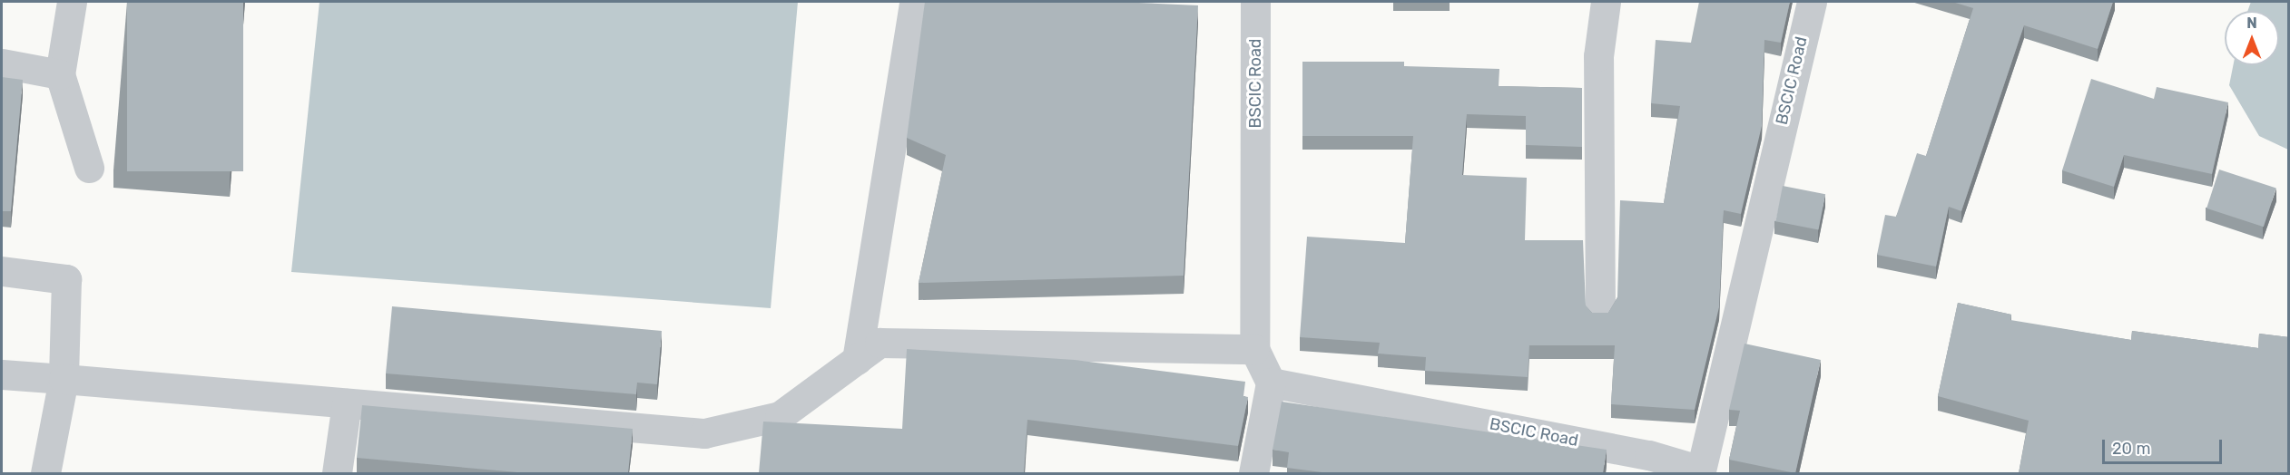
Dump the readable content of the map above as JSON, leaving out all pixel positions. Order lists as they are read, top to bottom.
{
  "streets": {
    "street": ["BSCIC Road"]
  },
  "scale_bar": "20 m",
  "north": "top"
}
